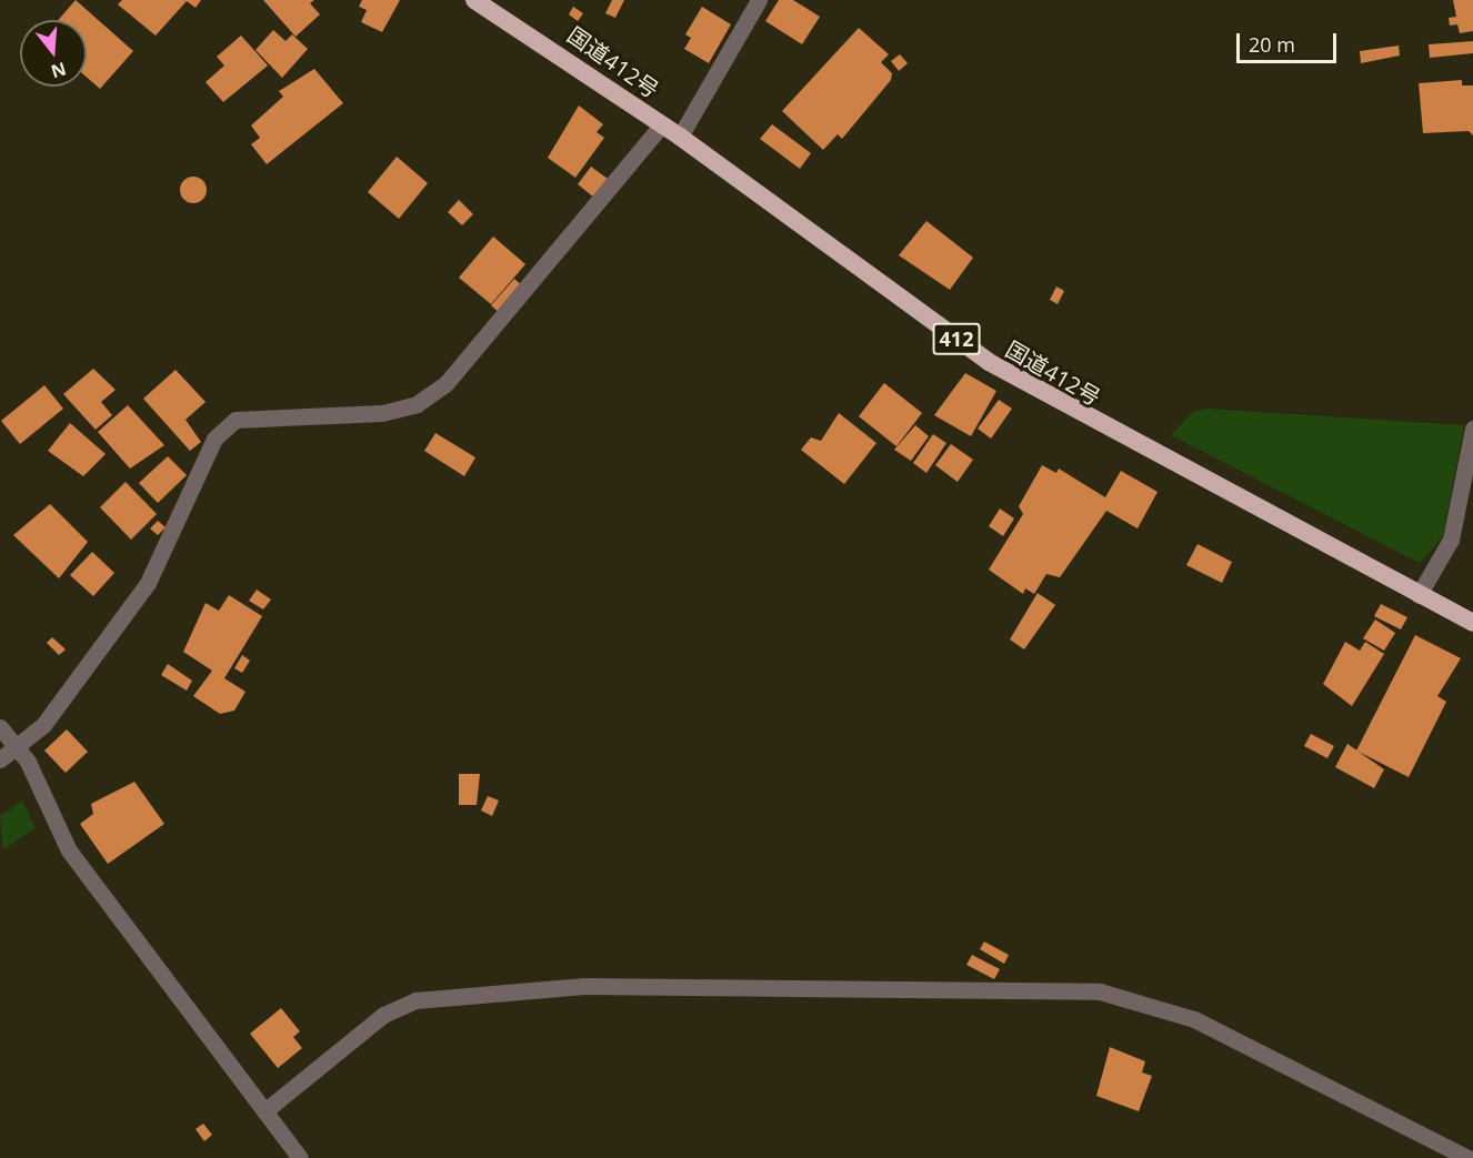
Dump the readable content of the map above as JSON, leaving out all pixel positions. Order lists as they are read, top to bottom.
{
  "streets": {
    "highway": ["国道412号", "412"]
  },
  "scale_bar": "20 m",
  "north": "bottom"
}
